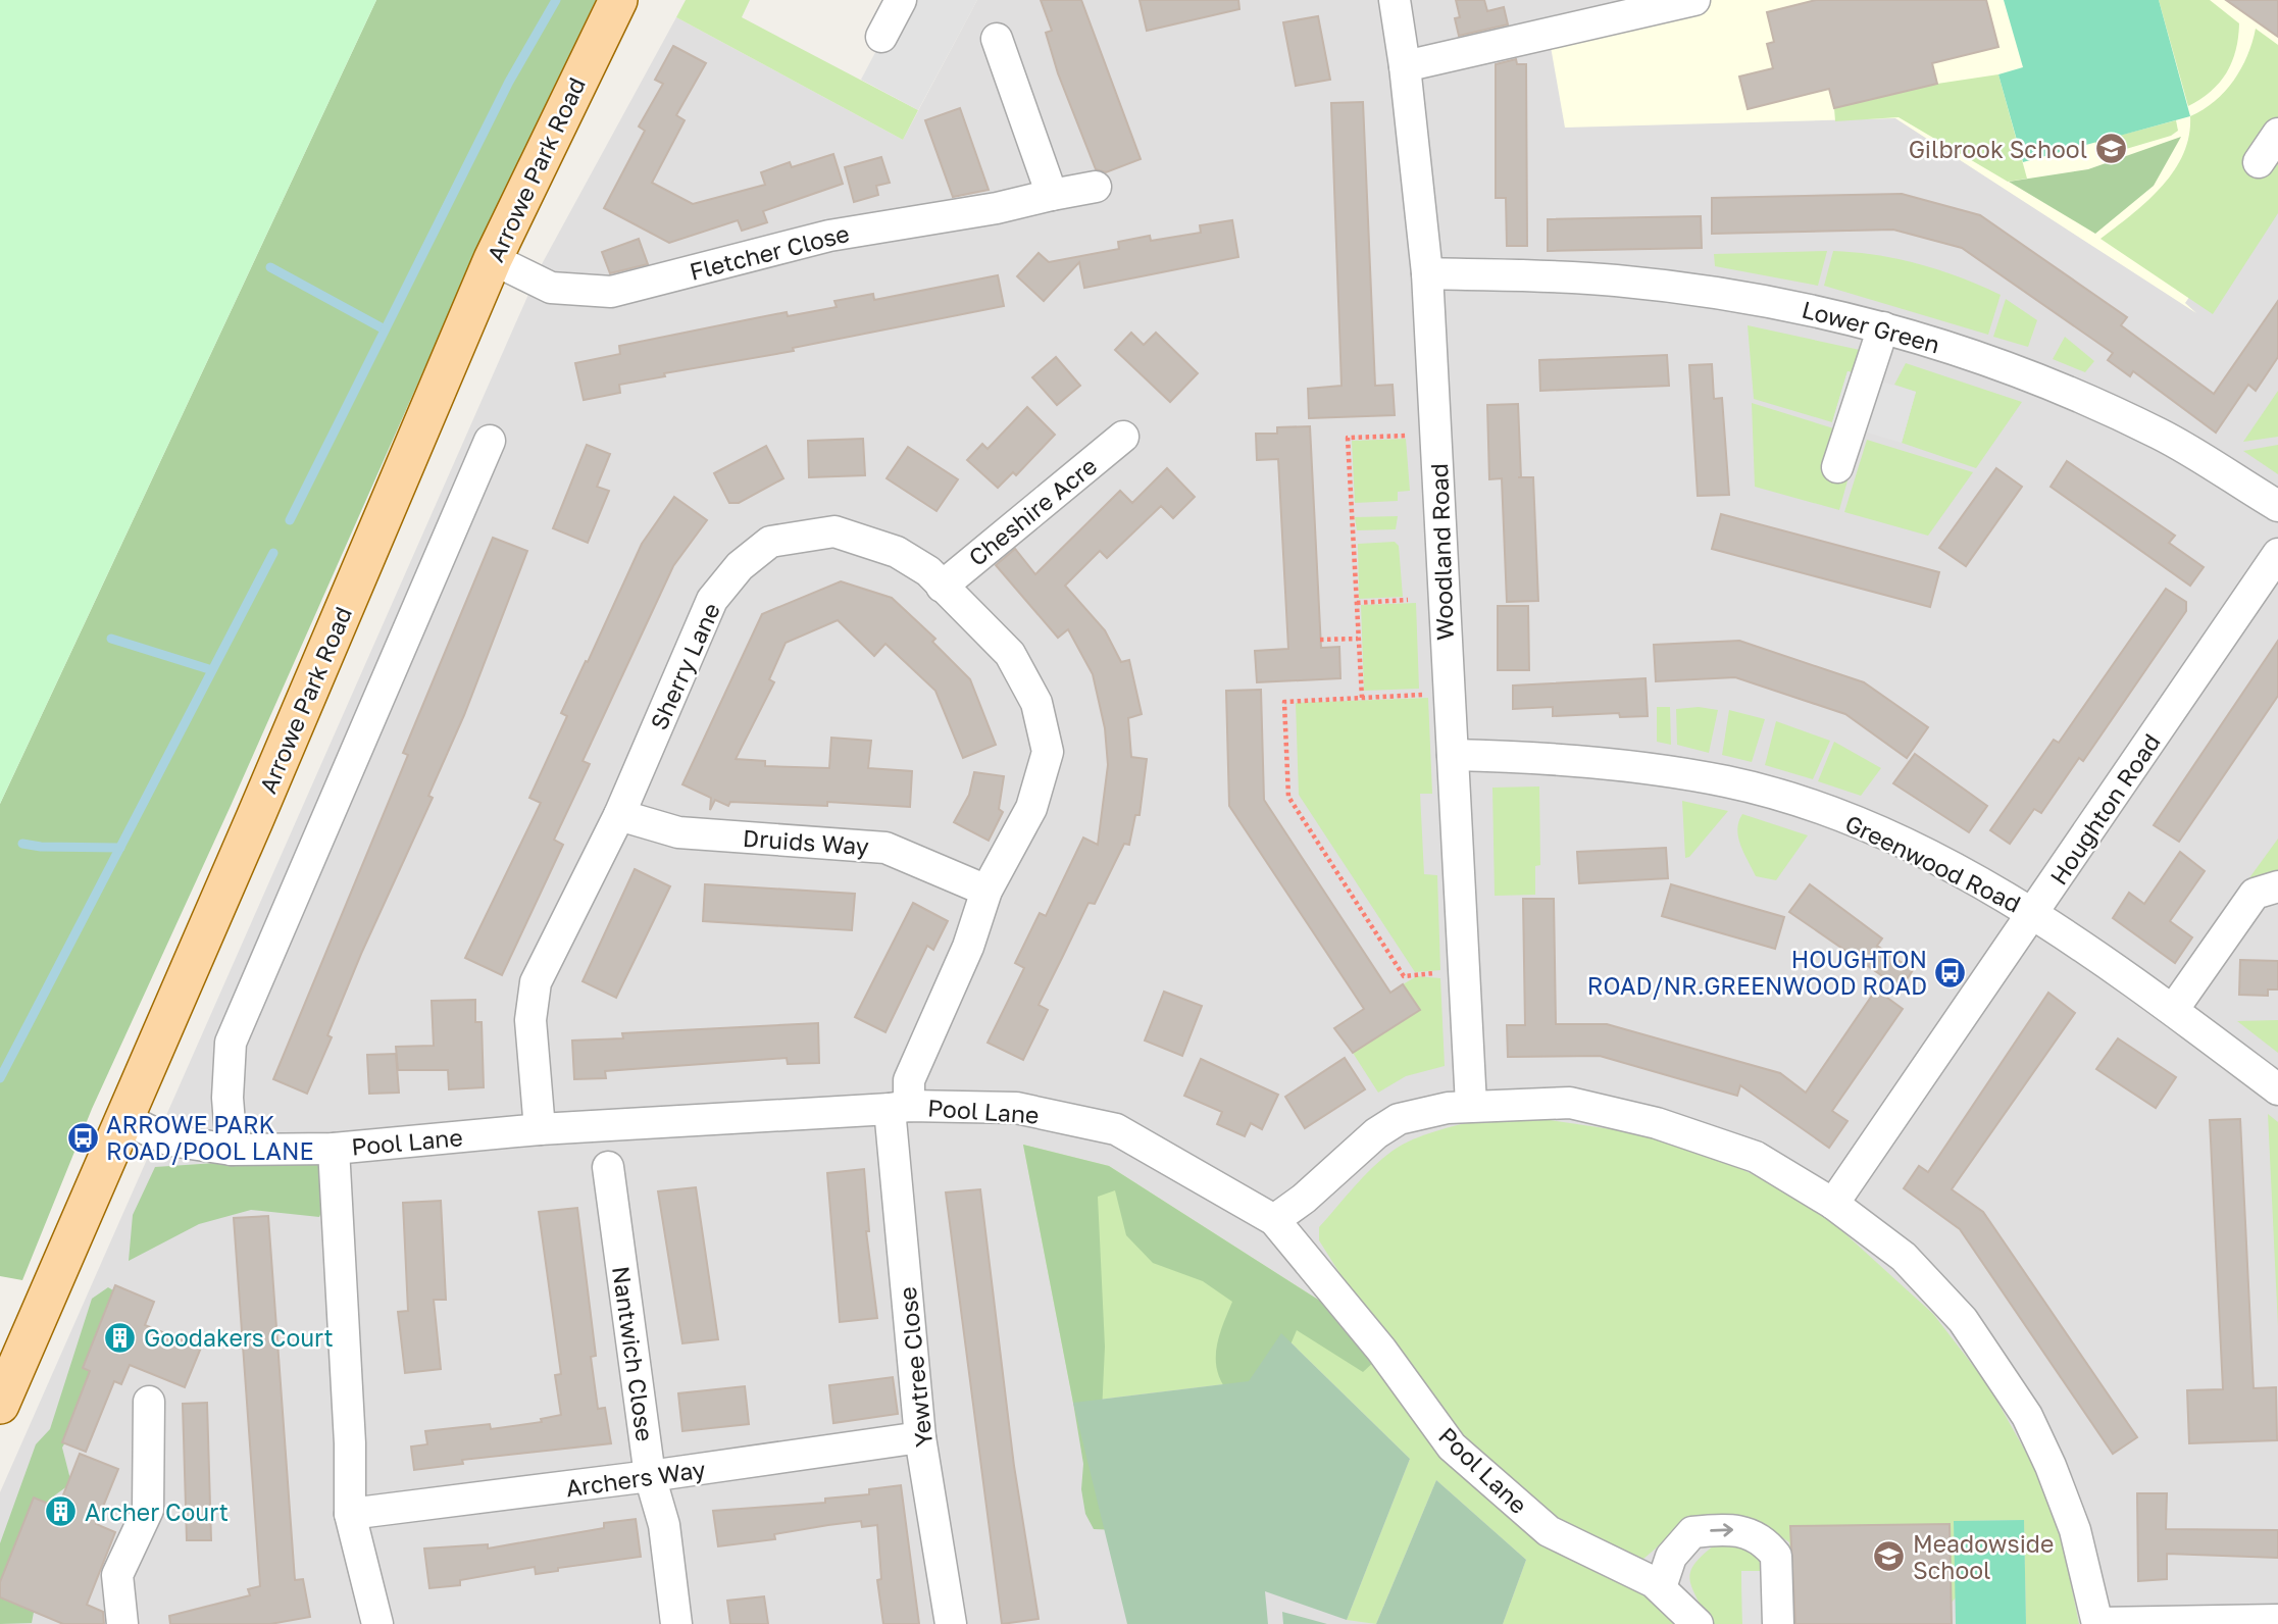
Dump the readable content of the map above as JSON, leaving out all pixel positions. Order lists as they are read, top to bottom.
{
  "streets": {
    "main road": ["Arrowe Park Road"],
    "street": [
      "Fletcher Close",
      "Lower Green",
      "Cheshire Acre",
      "Woodland Road",
      "Sherry Lane",
      "Houghton Road",
      "Druids Way",
      "Greenwood Road",
      "Pool Lane",
      "Nantwich Close",
      "Yewtree Close",
      "Archers Way"
    ]
  },
  "crossings": [
    ["Arrowe Park Road", "Fletcher Close"],
    ["Arrowe Park Road", "Pool Lane"],
    ["Lower Green", "Woodland Road"],
    ["Cheshire Acre", "Sherry Lane"],
    ["Woodland Road", "Greenwood Road"],
    ["Sherry Lane", "Druids Way"],
    ["Sherry Lane", "Pool Lane"],
    ["Sherry Lane", "Yewtree Close"],
    ["Houghton Road", "Greenwood Road"],
    ["Pool Lane", "Yewtree Close"],
    ["Nantwich Close", "Archers Way"],
    ["Yewtree Close", "Archers Way"]
  ],
  "places": {
    "school or university": ["Gilbrook School", "Meadowside School"],
    "bus stop": ["HOUGHTON ROAD/NR.GREENWOOD ROAD", "ARROWE PARK ROAD/POOL LANE"],
    "building": ["Goodakers Court", "Archer Court"]
  }
}
